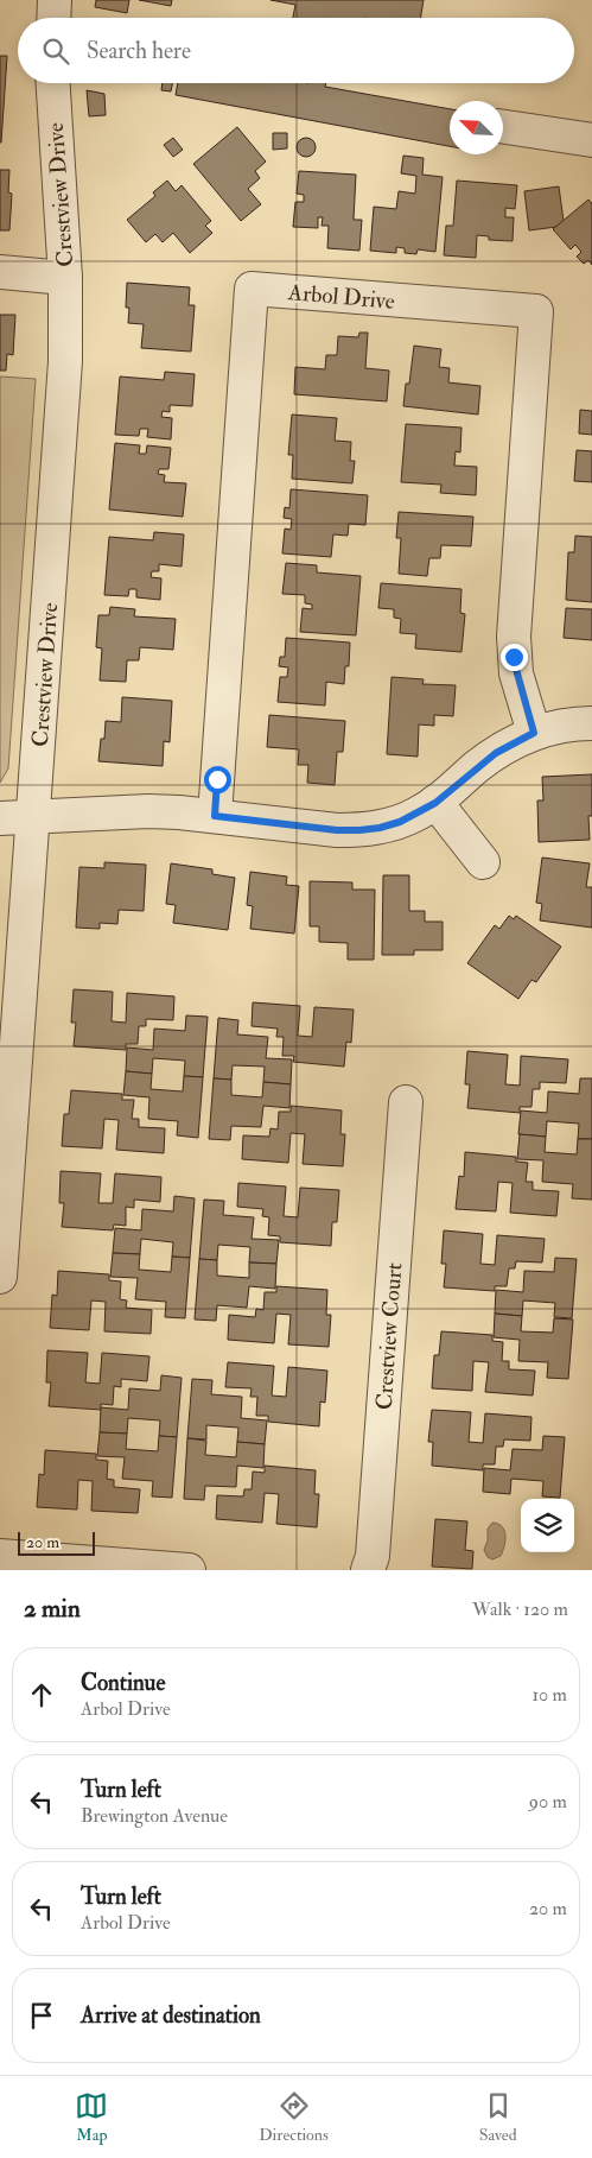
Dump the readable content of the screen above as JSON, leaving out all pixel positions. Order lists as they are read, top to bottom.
{
  "streets": {
    "street": ["Crestview Drive", "Arbol Drive", "Crestview Court"]
  },
  "scale_bar": "20 m",
  "north": "top left",
  "page": {
    "search": "Search here",
    "scale": "20 m",
    "heading": ["2 min", "Walk · 120 m"],
    "list": [
      ["Continue", "Arbol Drive", "10 m"],
      ["Turn left", "Brewington Avenue", "90 m"],
      ["Turn left", "Arbol Drive", "20 m"],
      "Arrive at destination"
    ],
    "nav": ["Map", "Directions", "Saved"]
  }
}
